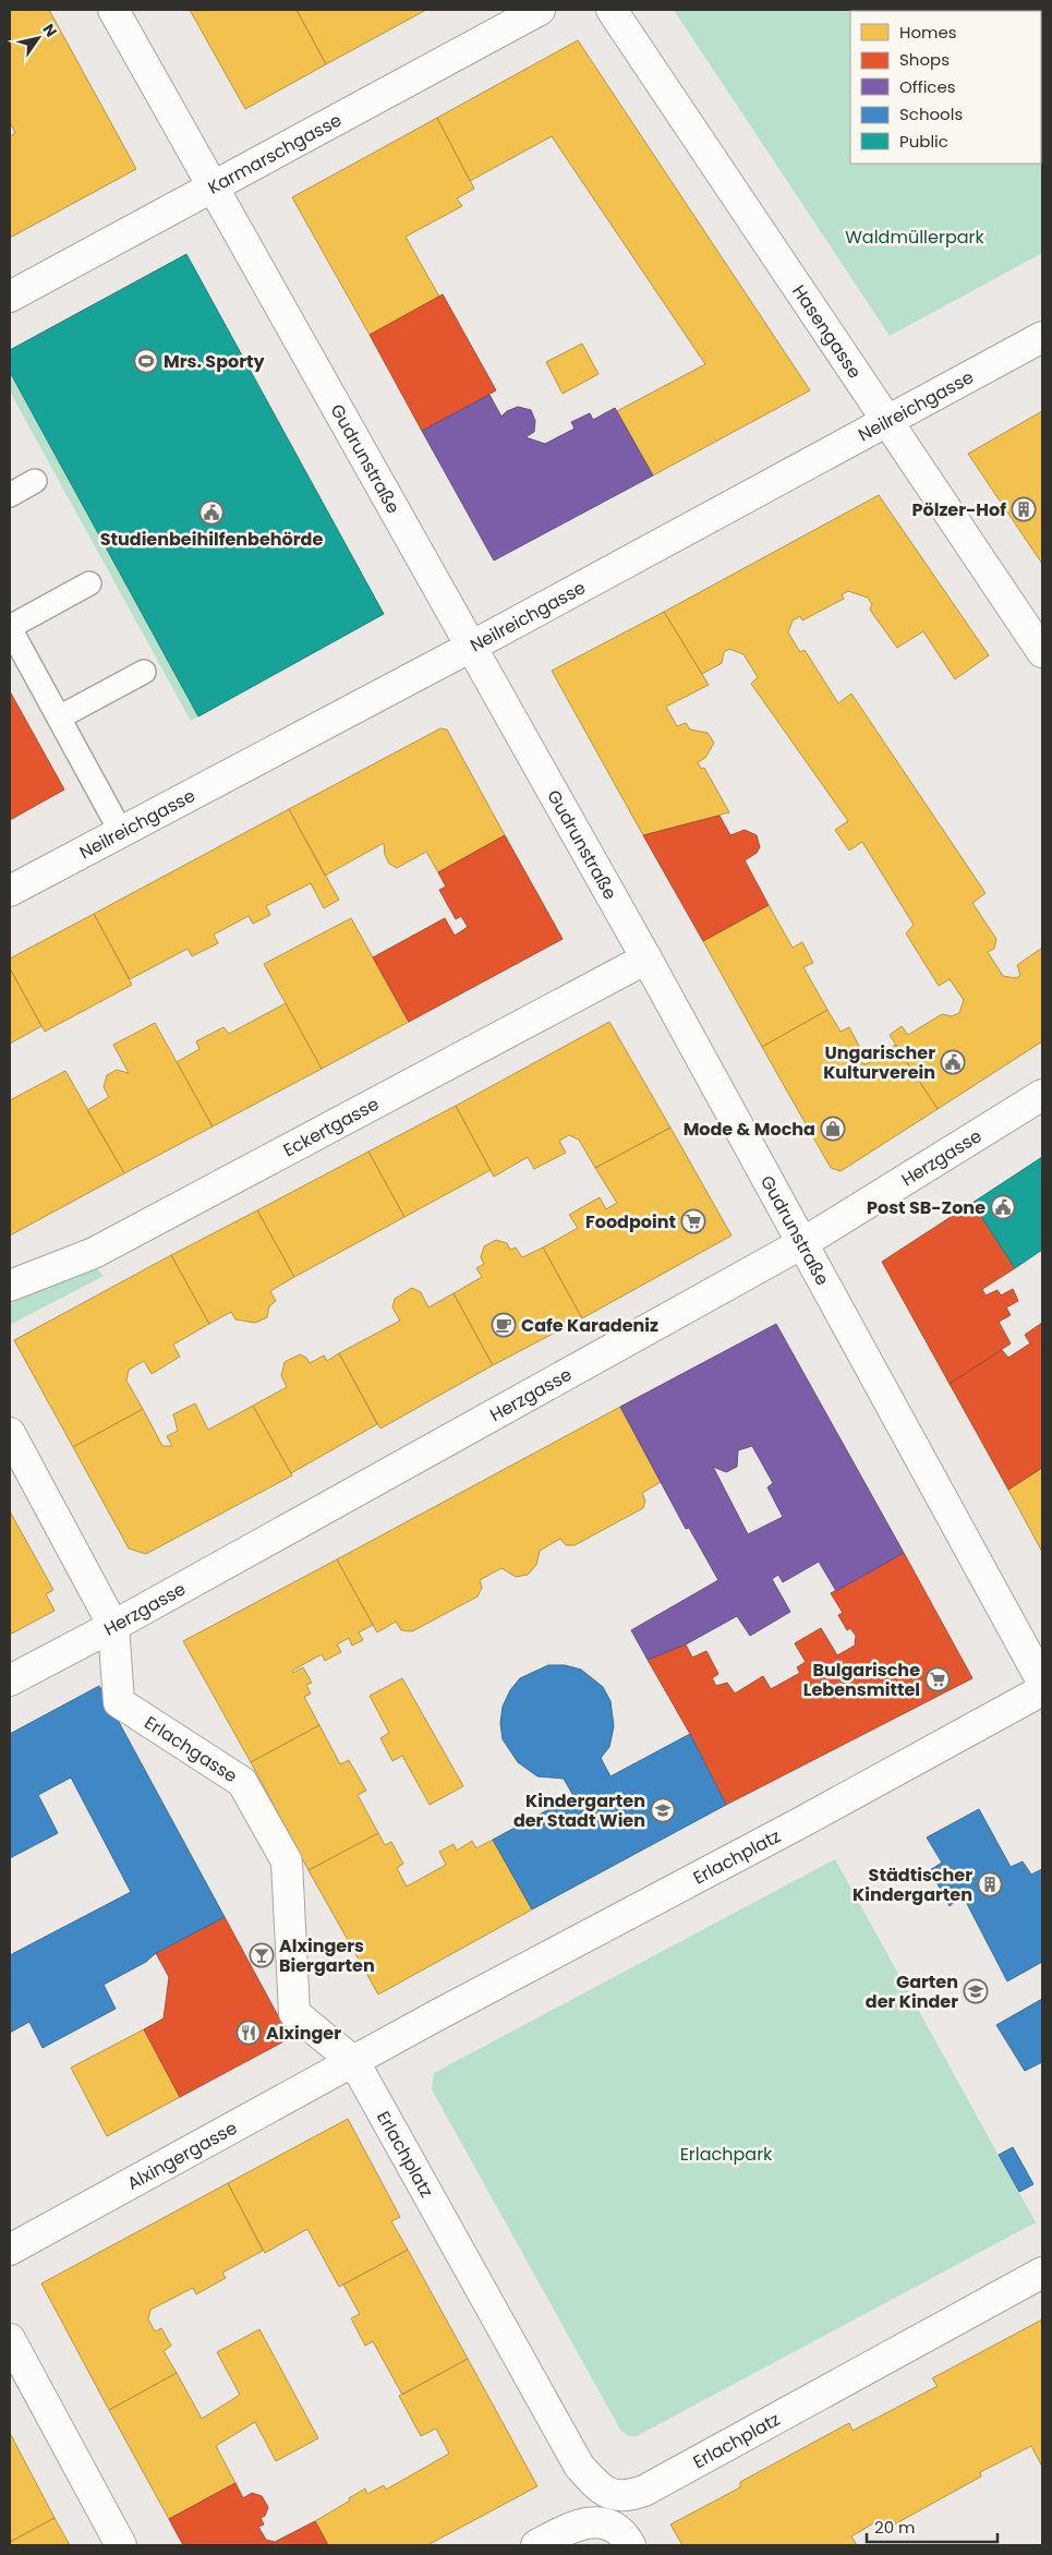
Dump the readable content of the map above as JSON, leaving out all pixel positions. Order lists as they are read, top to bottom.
{
  "streets": {
    "street": [
      "Karmarschgasse",
      "Hasengasse",
      "Neilreichgasse",
      "Gudrunstraße",
      "Eckertgasse",
      "Herzgasse",
      "Erlachgasse",
      "Erlachplatz",
      "Alxingergasse"
    ]
  },
  "crossings": [
    ["Karmarschgasse", "Gudrunstraße"],
    ["Hasengasse", "Neilreichgasse"],
    ["Neilreichgasse", "Gudrunstraße"],
    ["Gudrunstraße", "Eckertgasse"],
    ["Gudrunstraße", "Herzgasse"],
    ["Herzgasse", "Erlachgasse"],
    ["Erlachgasse", "Erlachplatz"],
    ["Erlachgasse", "Alxingergasse"],
    ["Erlachplatz", "Alxingergasse"]
  ],
  "parks": ["Waldmüllerpark", "Erlachpark"],
  "places": {
    "sports": ["Mrs. Sporty"],
    "building": ["Pölzer-Hof", "Städtischer Kindergarten"],
    "public building": ["Studienbeihilfenbehörde", "Ungarischer Kulturverein", "Post SB-Zone"],
    "shop": ["Mode & Mocha"],
    "supermarket": ["Foodpoint", "Bulgarische Lebensmittel"],
    "cafe": ["Cafe Karadeniz"],
    "school or university": ["Kindergarten der Stadt Wien", "Garten der Kinder"],
    "bar": ["Alxingers Biergarten"],
    "restaurant": ["Alxinger"]
  },
  "legend": [
    "Homes",
    "Shops",
    "Offices",
    "Schools",
    "Public"
  ],
  "scale_bar": "20 m",
  "north": "top right"
}
